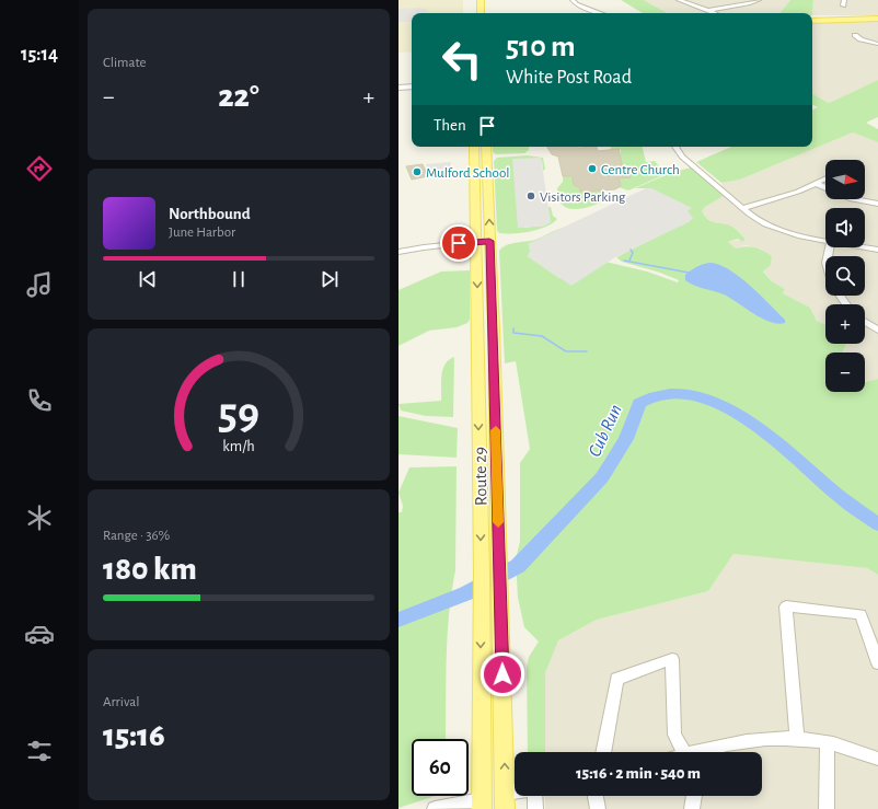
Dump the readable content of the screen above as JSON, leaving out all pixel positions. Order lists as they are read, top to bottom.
{
  "streets": {
    "main road": ["Route 29"]
  },
  "water": ["Cub Run"],
  "places": ["Centre Church", "Mulford School", "Visitors Parking"],
  "north": "right",
  "page": {
    "tabs": "15:14",
    "tile": [
      "Climate",
      ["Range · 36%", "180 km"],
      ["Arrival", "15:16"]
    ],
    "turn": ["510 m", "White Post Road"],
    "heat": ["−", "22°", "+"],
    "then": "Then",
    "map_buttons": ["+", "−"],
    "song": ["Northbound", "June Harbor"],
    "limit": "60",
    "trip": "15:16 · 2 min · 540 m",
    "gauge": ["59", "km/h"]
  }
}
